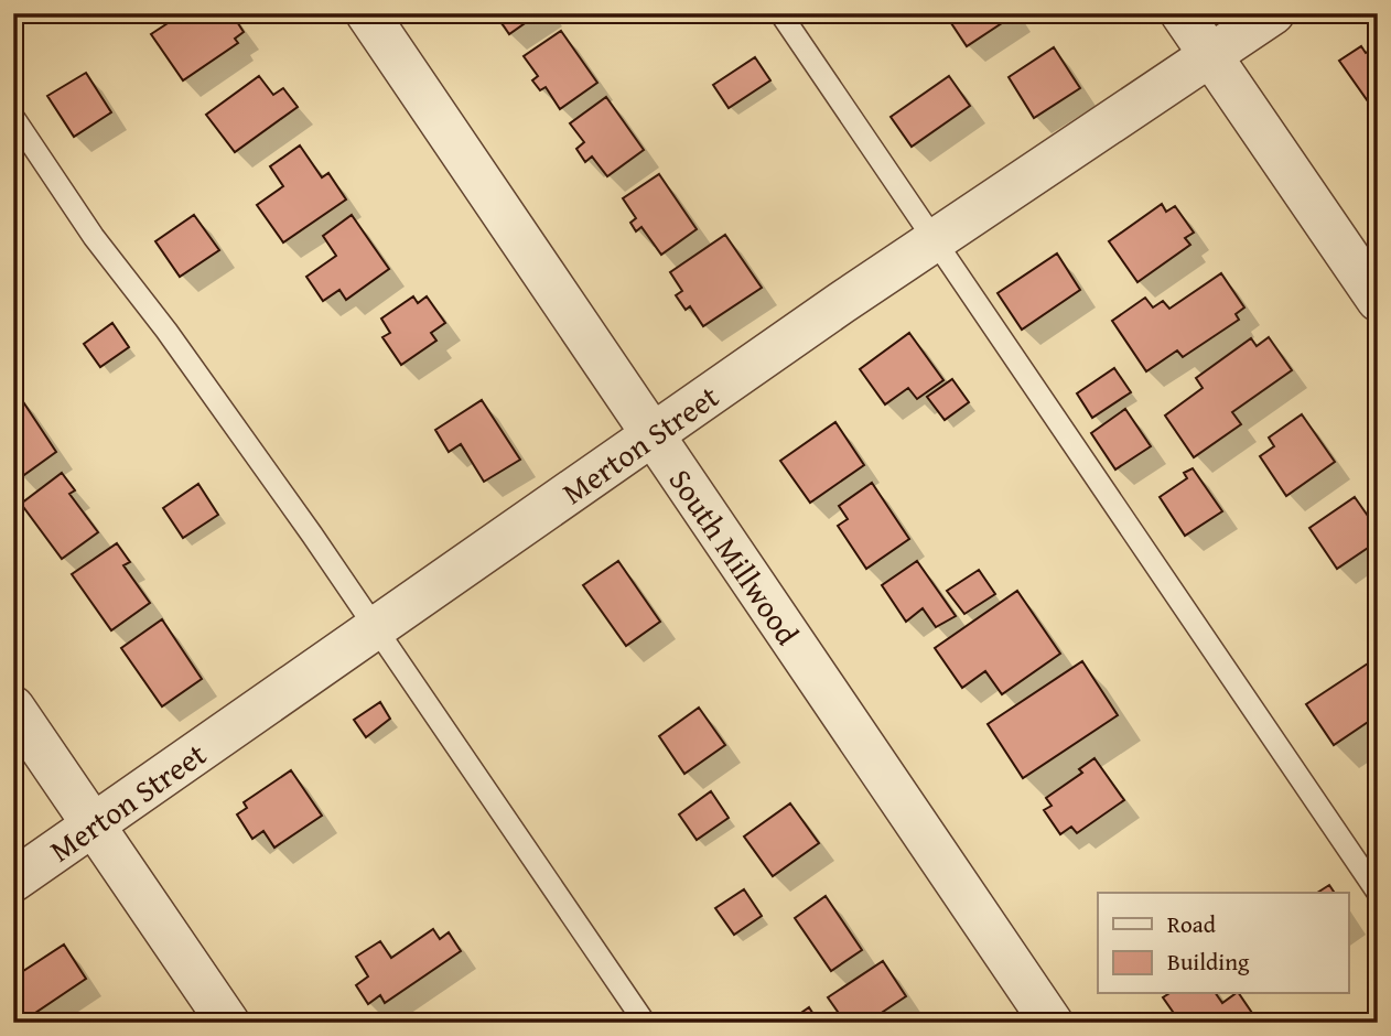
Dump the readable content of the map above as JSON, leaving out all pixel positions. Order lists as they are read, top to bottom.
{
  "streets": {
    "street": ["Merton Street", "South Millwood"]
  },
  "crossings": [
    ["Merton Street", "South Millwood"]
  ],
  "legend": ["Road", "Building"]
}
